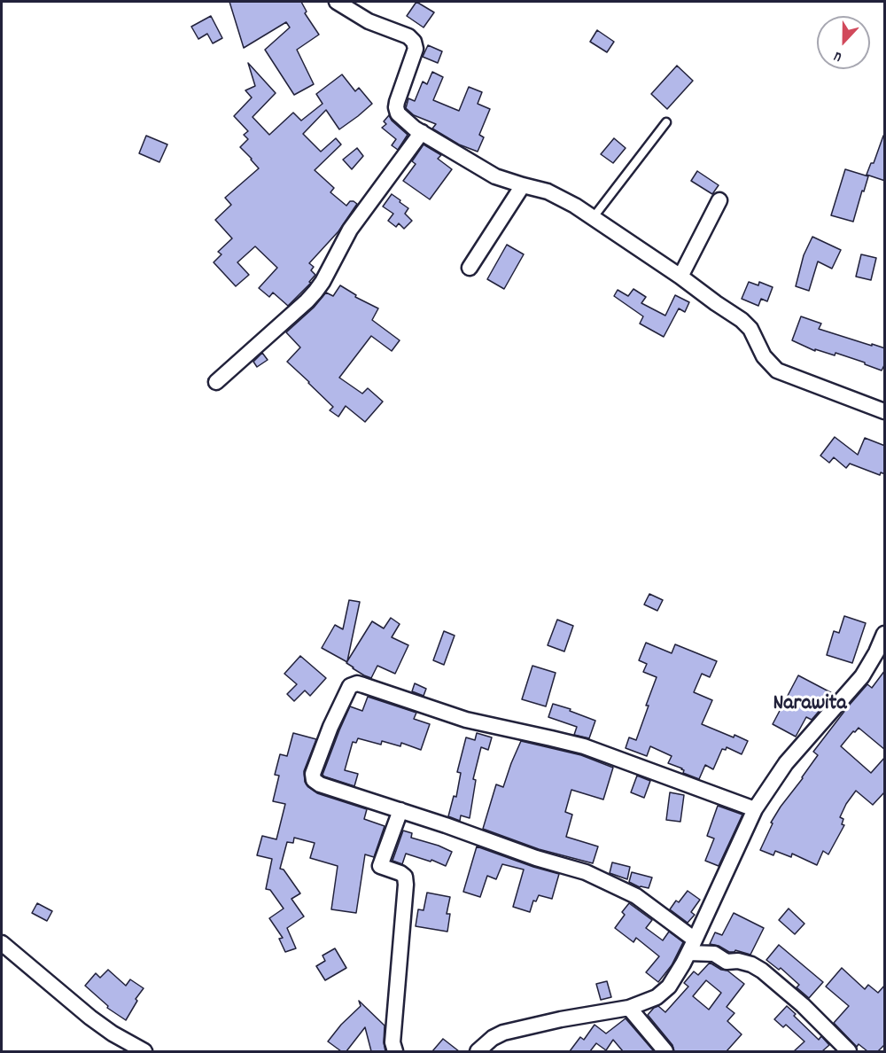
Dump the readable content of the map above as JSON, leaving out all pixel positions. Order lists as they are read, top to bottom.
{
  "districts": ["Narawita"],
  "north": "bottom"
}
